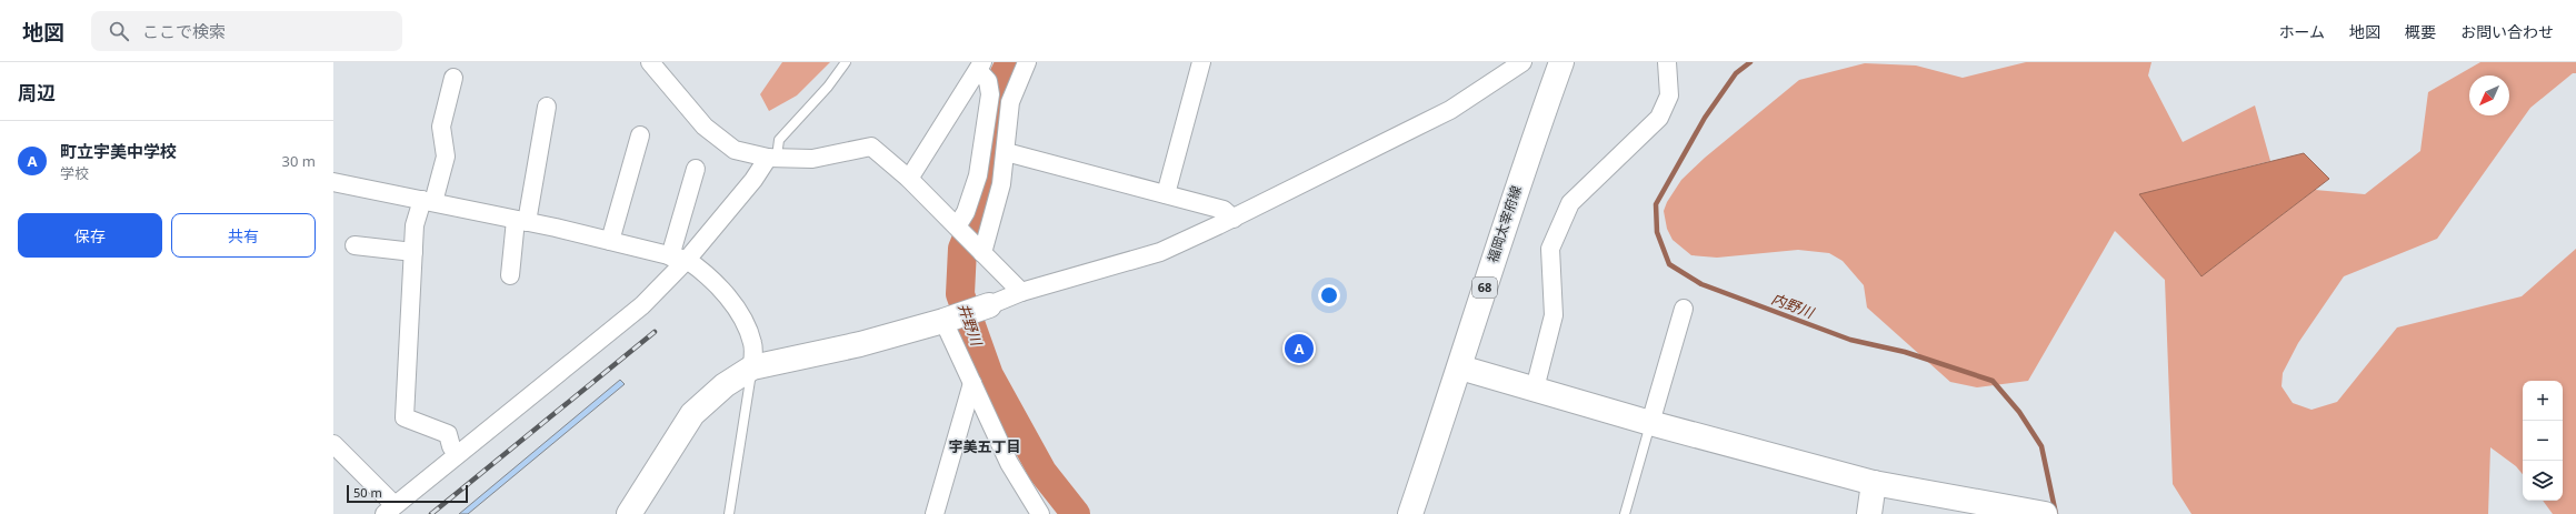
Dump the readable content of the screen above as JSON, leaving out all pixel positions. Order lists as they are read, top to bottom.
{
  "streets": {
    "street": ["福岡太宰府線", "68"]
  },
  "districts": ["宇美五丁目"],
  "water": ["内野川", "井野川"],
  "scale_bar": "50 m",
  "north": "bottom left",
  "page": {
    "header": "地図",
    "search": "ここで検索",
    "nav": [
      "ホーム",
      "地図",
      "概要",
      "お問い合わせ"
    ],
    "heading": "周辺",
    "list": [
      {
        "mark": "A",
        "name": "町立宇美中学校",
        "note": "学校",
        "value": "30 m"
      }
    ],
    "buttons": ["保存", "共有"],
    "pins": "A",
    "map_buttons": ["+", "−"],
    "scale": "50 m"
  }
}
